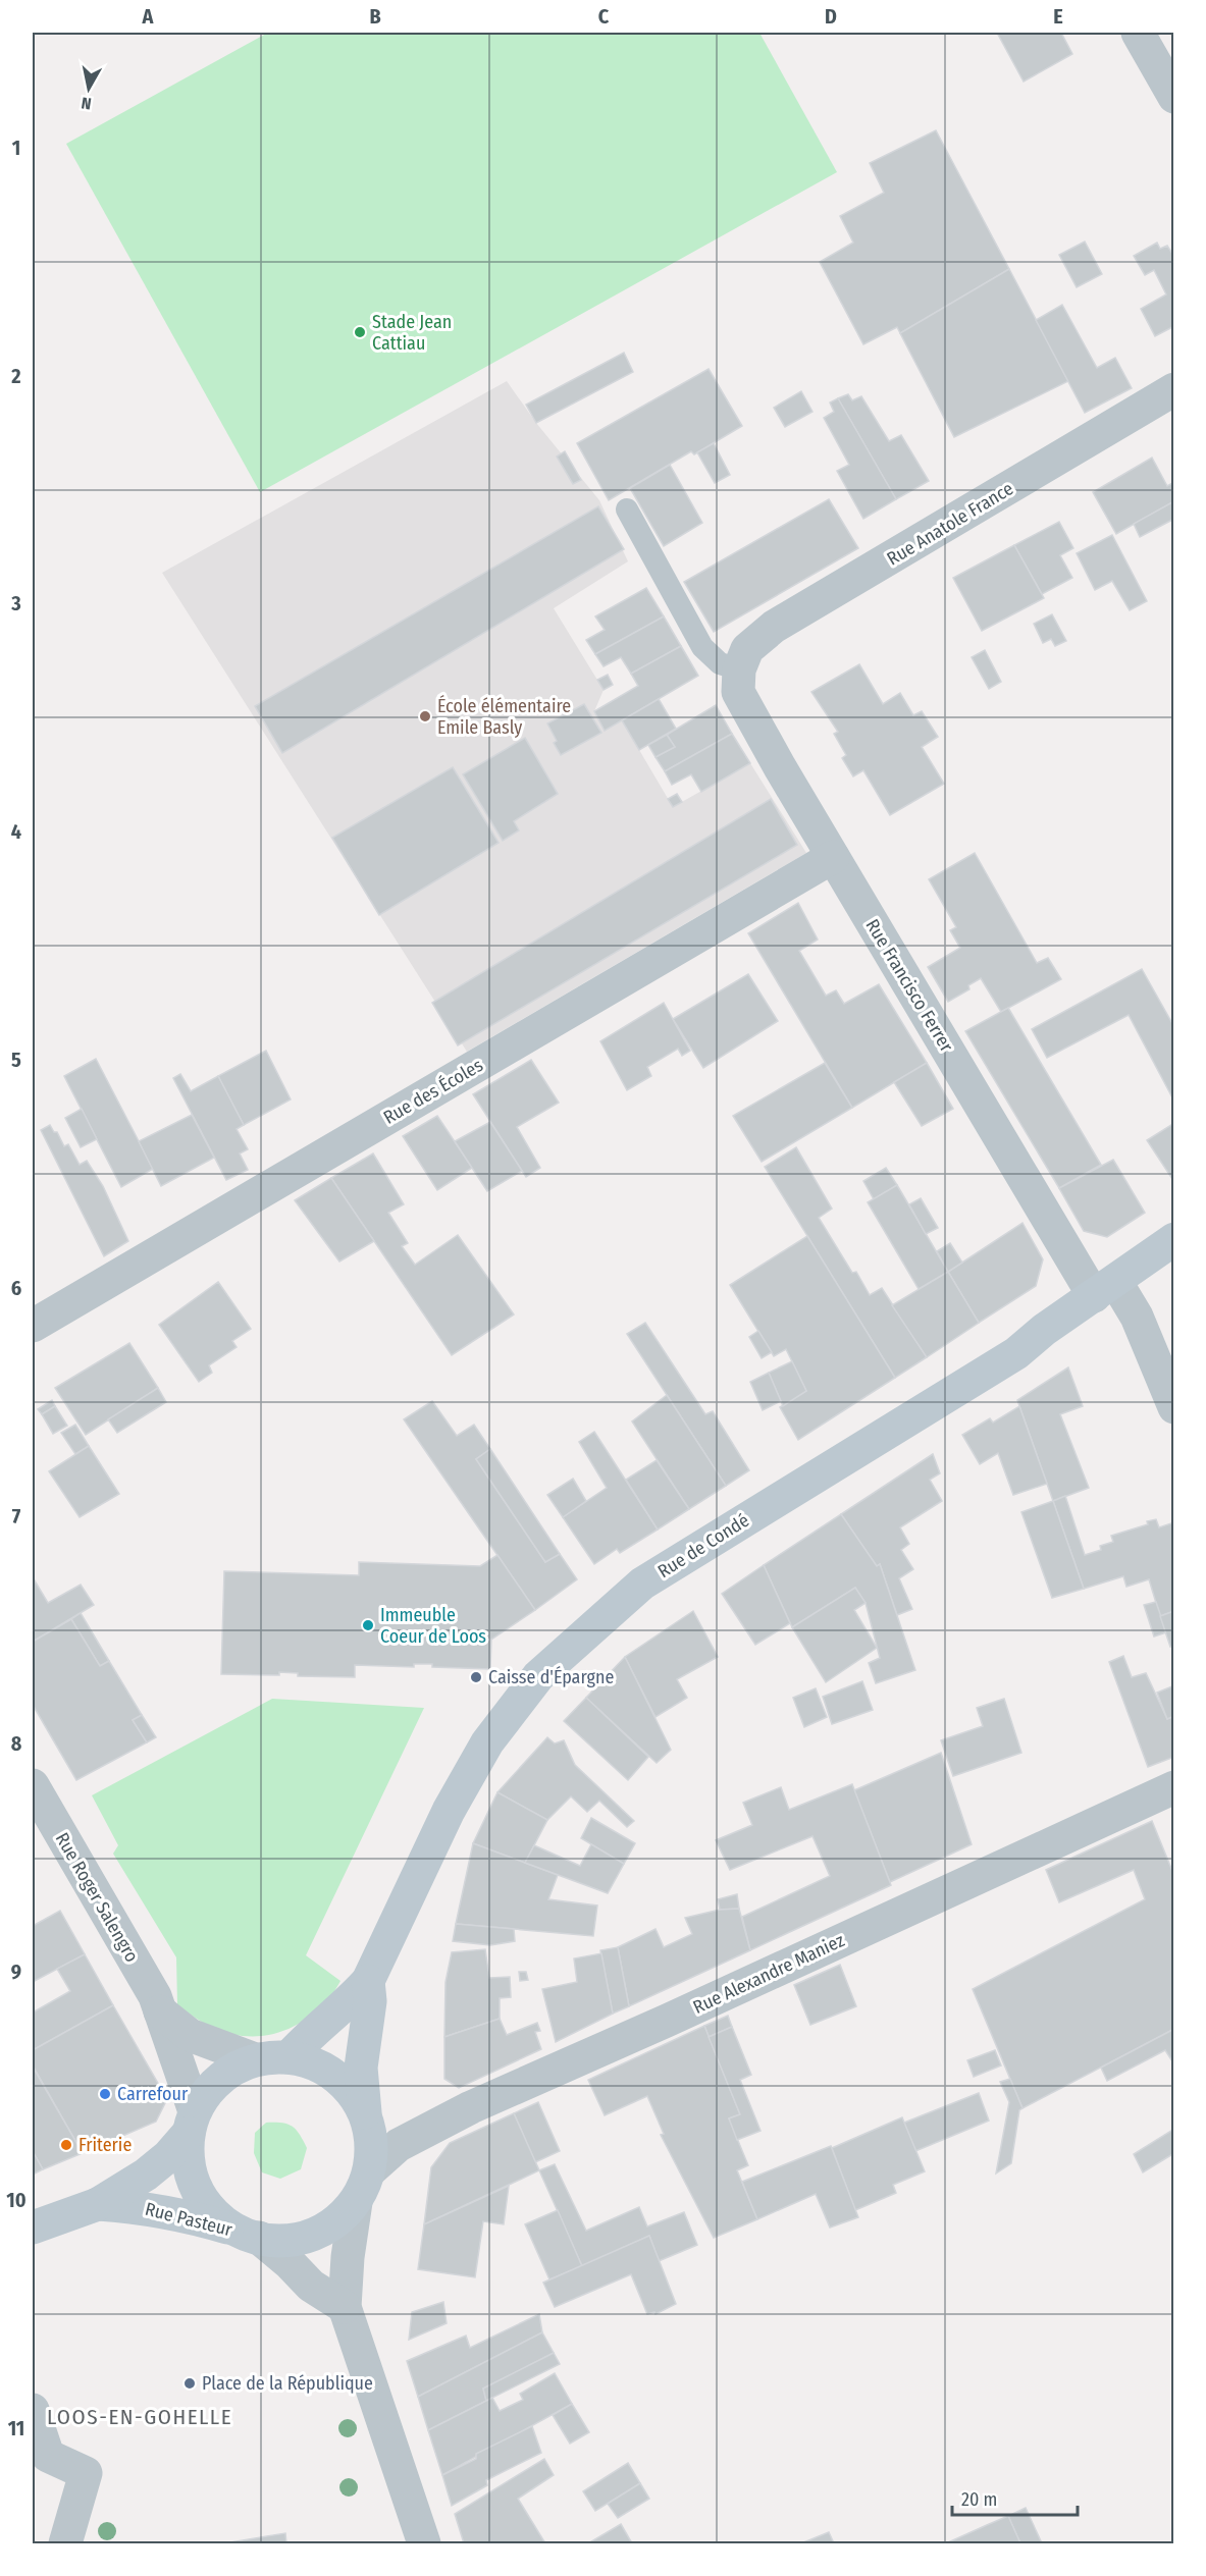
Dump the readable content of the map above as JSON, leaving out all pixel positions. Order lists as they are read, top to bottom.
{
  "streets": {
    "main road": ["Rue de Condé", "Rue Pasteur"],
    "street": [
      "Rue Anatole France",
      "Rue Francisco Ferrer",
      "Rue des Écoles",
      "Rue Roger Salengro",
      "Rue Alexandre Maniez"
    ]
  },
  "crossings": [
    ["Rue Anatole France", "Rue Francisco Ferrer"],
    ["Rue Francisco Ferrer", "Rue des Écoles"],
    ["Rue Francisco Ferrer", "Rue de Condé"],
    ["Rue Roger Salengro", "Rue Alexandre Maniez"],
    ["Rue Roger Salengro", "Rue Pasteur"],
    ["Rue Alexandre Maniez", "Rue Pasteur"]
  ],
  "districts": ["LOOS-EN-GOHELLE"],
  "places": [
    "Stade Jean Cattiau",
    "École élémentaire Emile Basly",
    "Immeuble Coeur de Loos",
    "Caisse d'Épargne",
    "Carrefour",
    "Friterie",
    "Place de la République"
  ],
  "scale_bar": "20 m",
  "north": "bottom",
  "grid": {
    "columns": [
      "A",
      "B",
      "C",
      "D",
      "E"
    ],
    "rows": [
      "1",
      "2",
      "3",
      "4",
      "5",
      "6",
      "7",
      "8",
      "9",
      "10",
      "11"
    ]
  }
}
